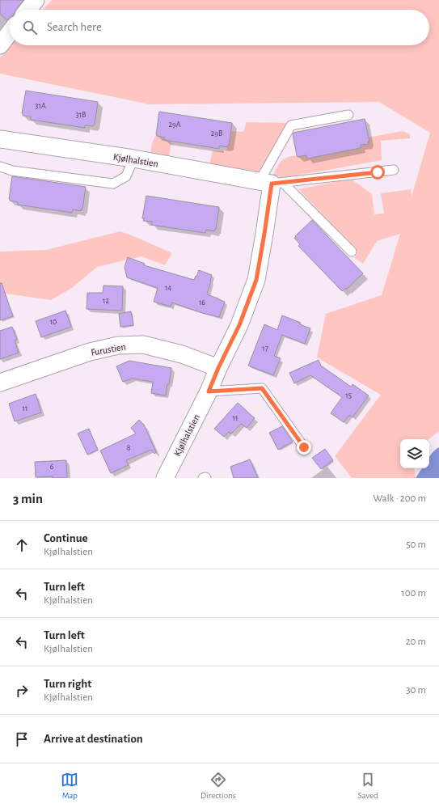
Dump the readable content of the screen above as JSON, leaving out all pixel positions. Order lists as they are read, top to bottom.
{
  "streets": {
    "street": ["Kjølhalstien", "Furustien"]
  },
  "crossings": [
    ["Kjølhalstien", "Furustien"]
  ],
  "house_numbers": [
    "31A",
    "31B",
    "29A",
    "29B",
    "14",
    "12",
    "16",
    "10",
    "17",
    "15",
    "11",
    "11",
    "8",
    "6"
  ],
  "page": {
    "search": "Search here",
    "heading": ["3 min", "Walk · 200 m"],
    "list": [
      ["Continue", "Kjølhalstien", "50 m"],
      ["Turn left", "Kjølhalstien", "100 m"],
      ["Turn left", "Kjølhalstien", "20 m"],
      ["Turn right", "Kjølhalstien", "30 m"],
      "Arrive at destination"
    ],
    "nav": ["Map", "Directions", "Saved"]
  }
}
